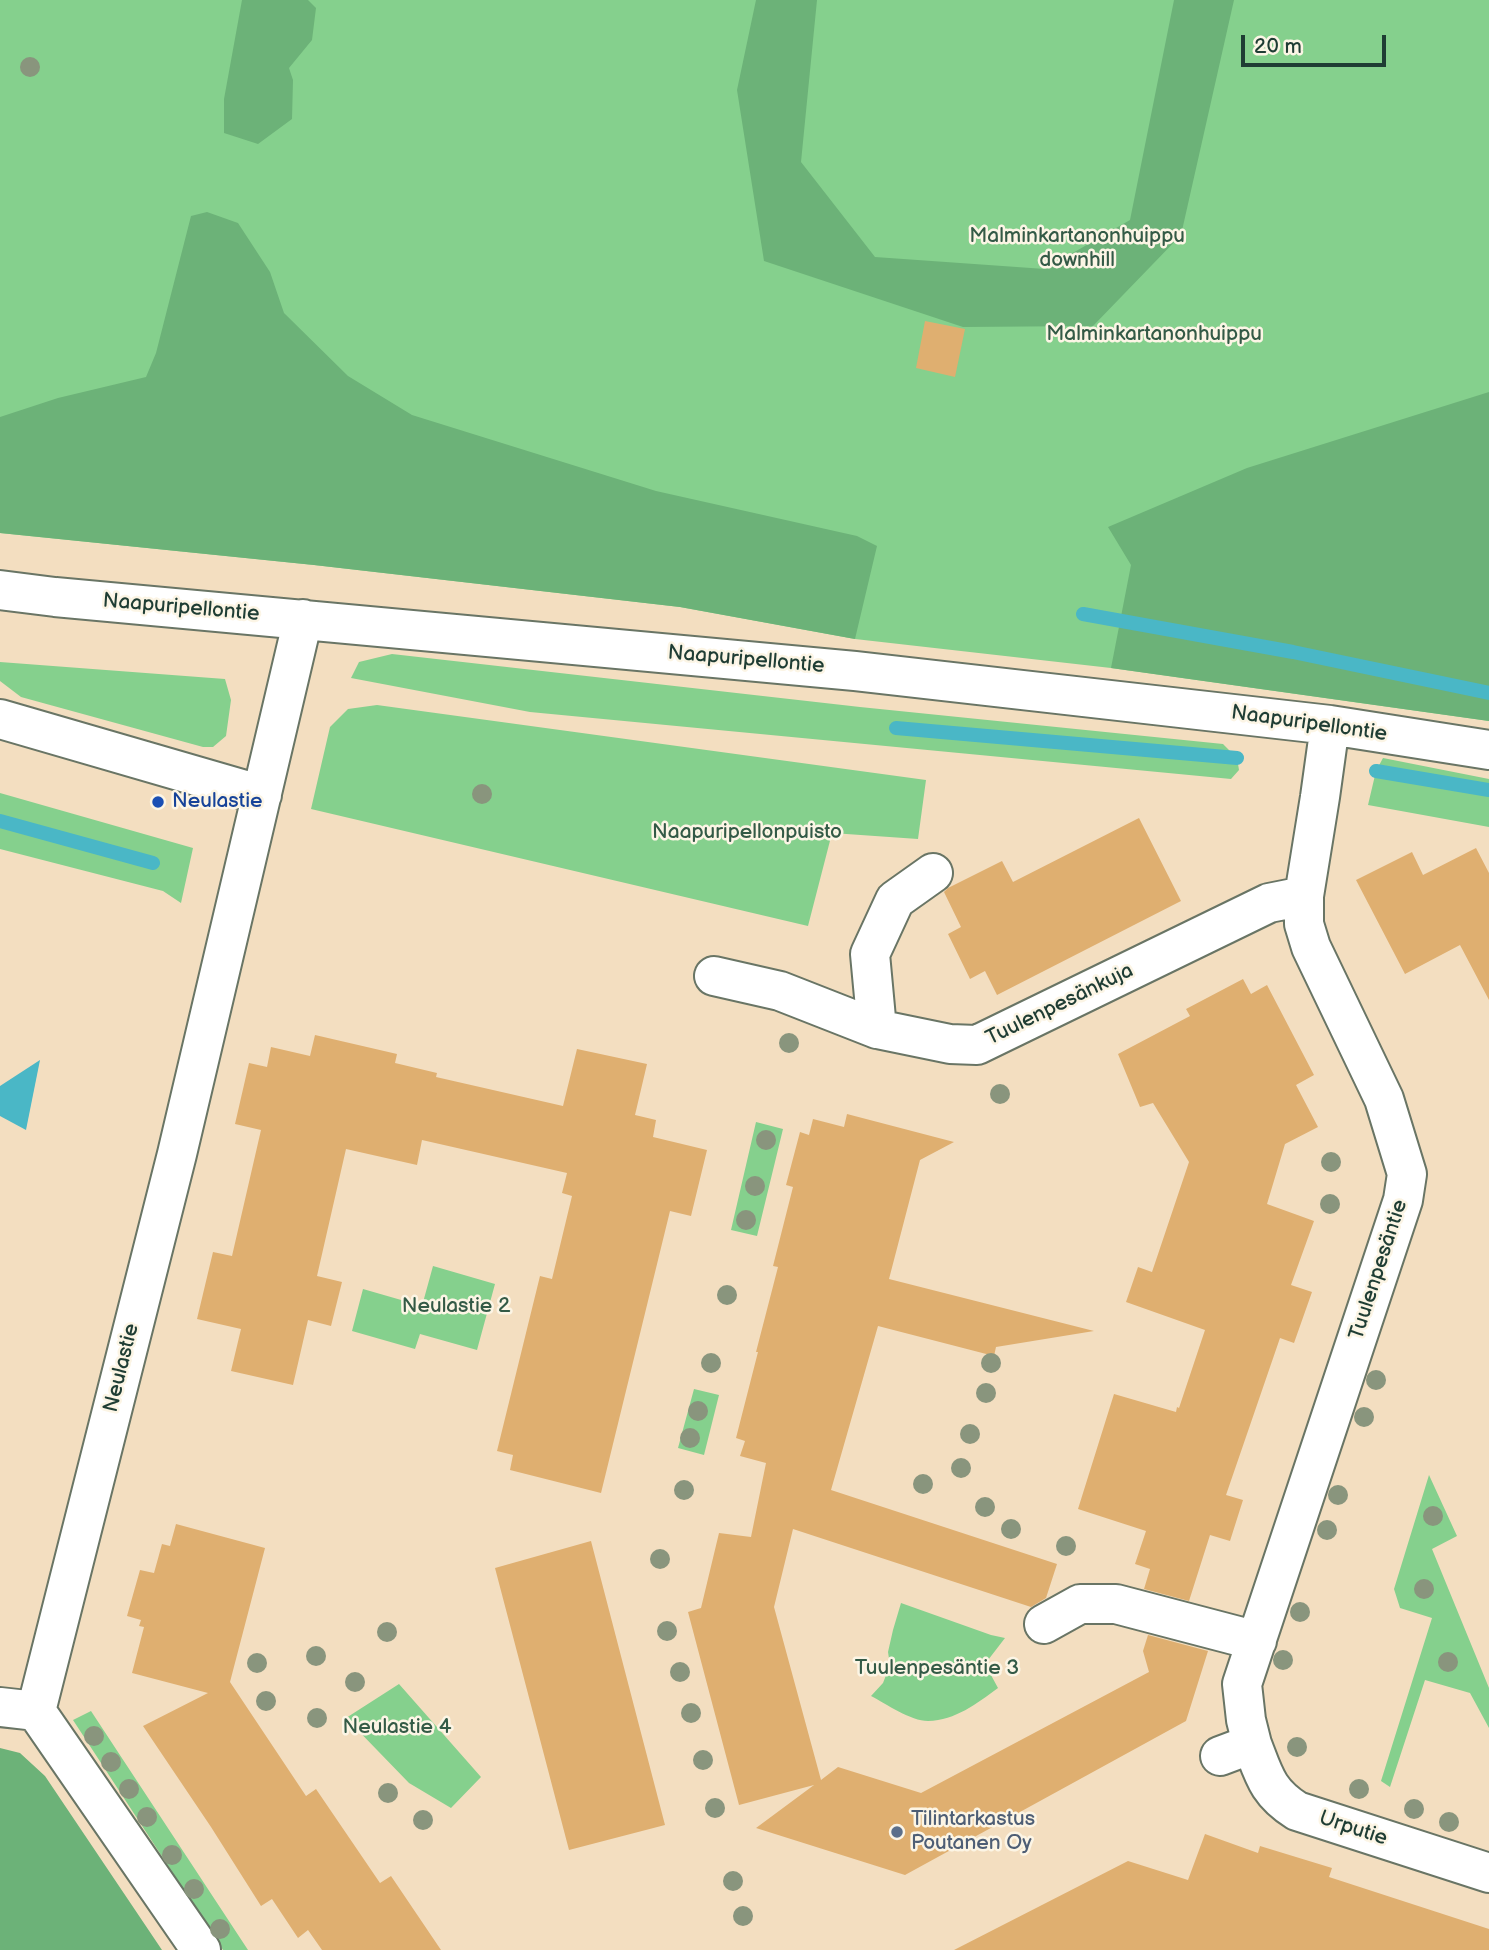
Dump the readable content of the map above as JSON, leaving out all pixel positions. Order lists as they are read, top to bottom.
{
  "streets": {
    "street": [
      "Naapuripellontie",
      "Tuulenpesänkuja",
      "Tuulenpesäntie",
      "Neulastie",
      "Urputie"
    ]
  },
  "crossings": [
    ["Naapuripellontie", "Tuulenpesäntie"],
    ["Naapuripellontie", "Neulastie"],
    ["Tuulenpesänkuja", "Tuulenpesäntie"],
    ["Tuulenpesäntie", "Urputie"]
  ],
  "parks": [
    "Malminkartanonhuippu downhill",
    "Malminkartanonhuippu",
    "Naapuripellonpuisto",
    "Neulastie 2",
    "Tuulenpesäntie 3",
    "Neulastie 4"
  ],
  "places": ["Neulastie", "Tilintarkastus Poutanen Oy"],
  "scale_bar": "20 m"
}
